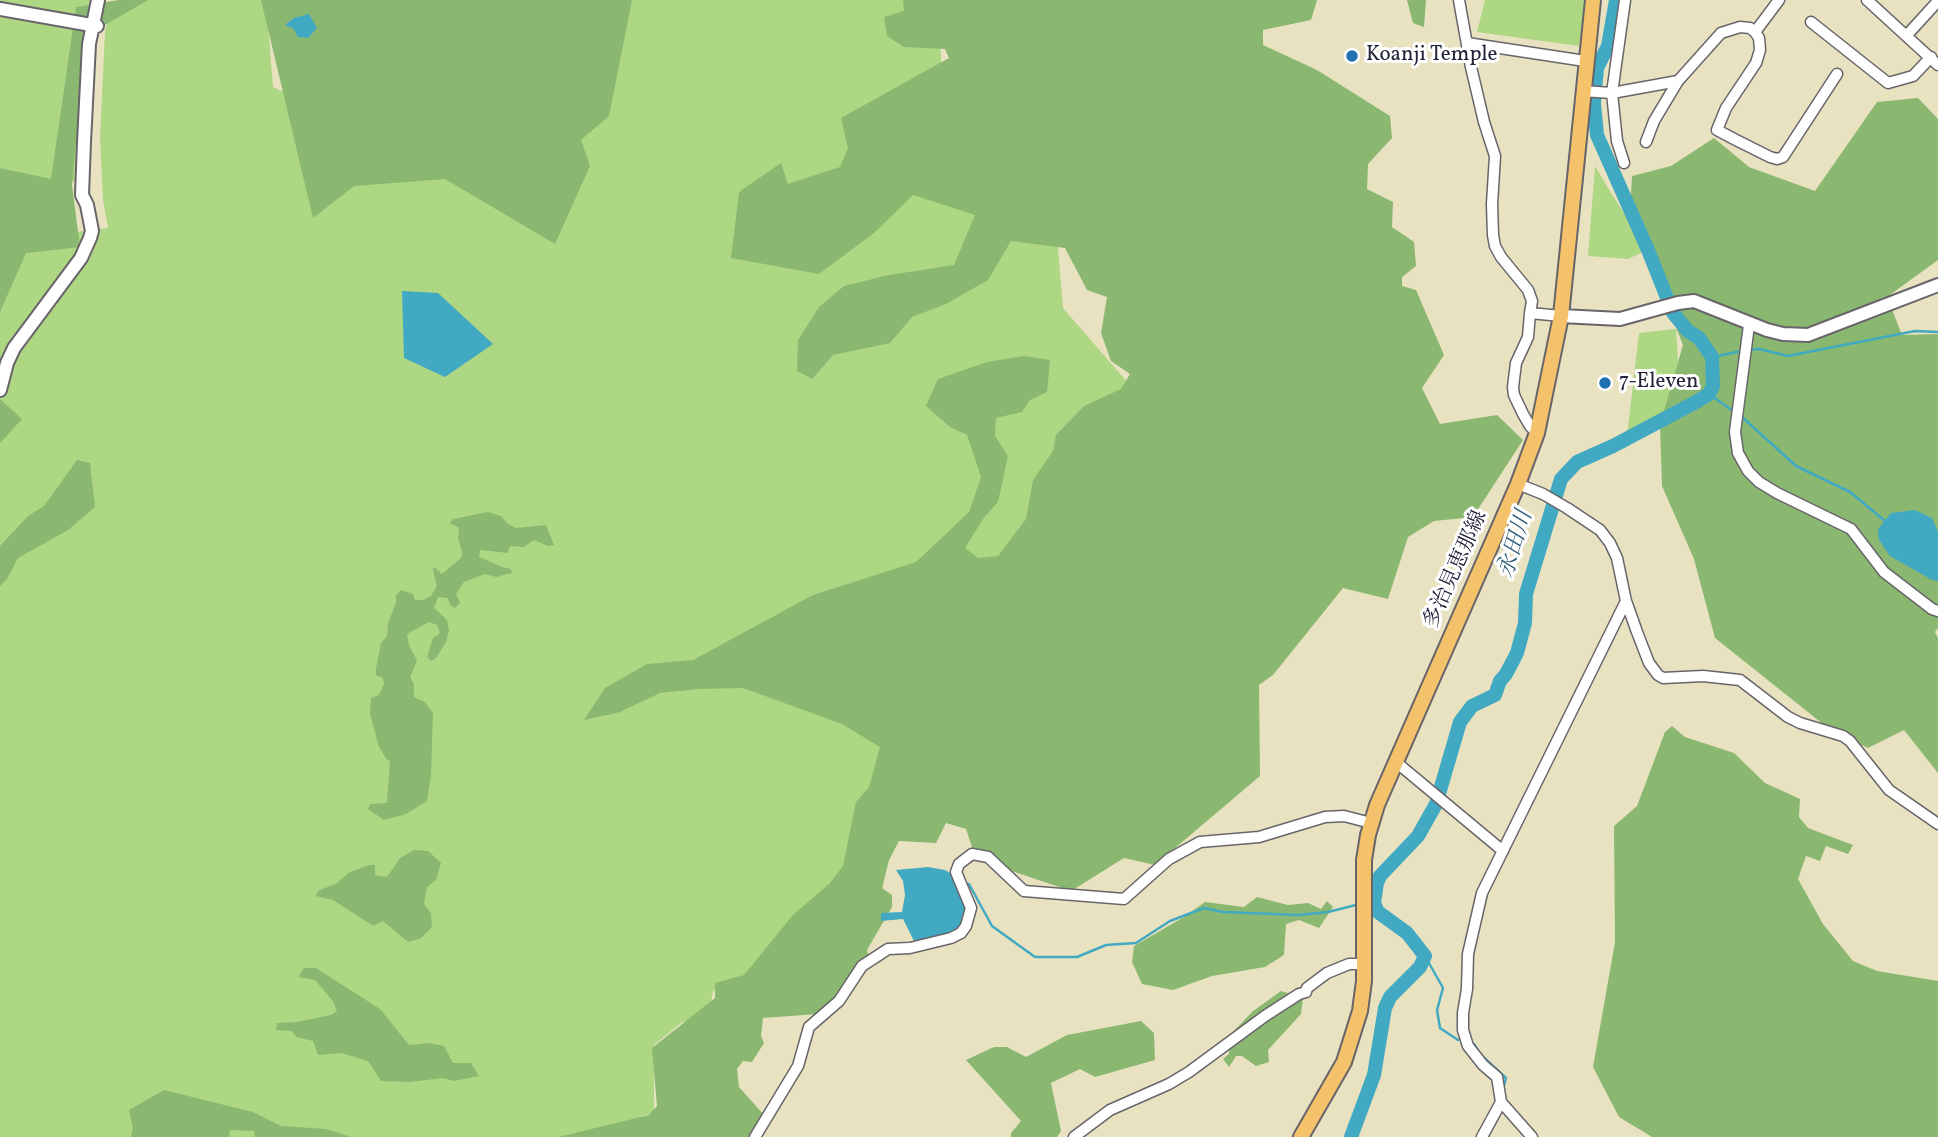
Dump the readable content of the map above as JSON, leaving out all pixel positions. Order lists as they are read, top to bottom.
{
  "streets": {
    "main road": ["多治見恵那線"]
  },
  "water": ["永田川"],
  "places": ["Koanji Temple", "7-Eleven"]
}
